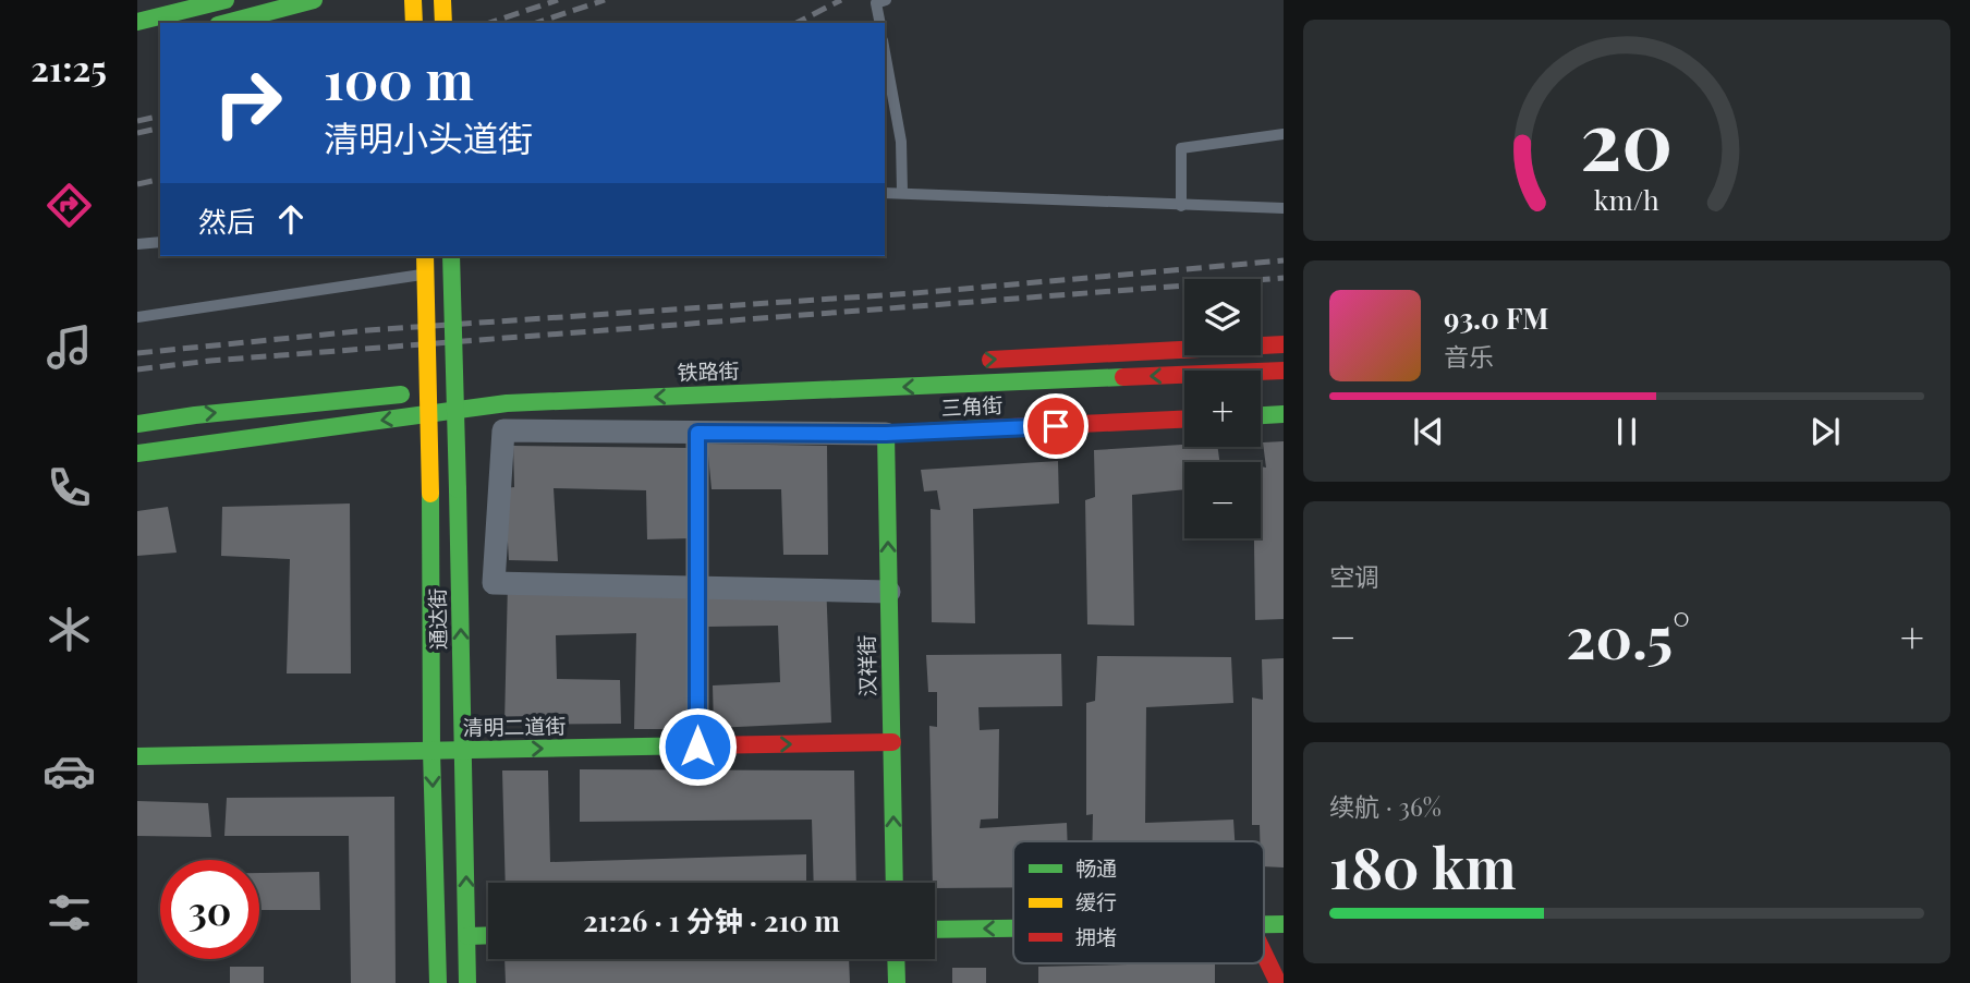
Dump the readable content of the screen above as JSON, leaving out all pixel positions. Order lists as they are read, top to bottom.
{
  "streets": {
    "main road": [
      "铁路街",
      "三角街",
      "通达街",
      "汉祥街",
      "清明二道街"
    ]
  },
  "crossings": [
    ["三角街", "汉祥街"],
    ["通达街", "清明二道街"],
    ["汉祥街", "清明二道街"]
  ],
  "one_way": ["汉祥街", "清明二道街"],
  "legend": ["畅通", "缓行", "拥堵"],
  "page": {
    "tabs": "21:25",
    "turn": ["100 m", "清明小头道街"],
    "then": "然后",
    "map_buttons": ["+", "−"],
    "song": ["93.0 FM", "音乐"],
    "tile": [
      "空调",
      ["续航 · 36%", "180 km"]
    ],
    "heat": ["−", "20.5°", "+"],
    "limit": "30",
    "trip": "21:26 · 1 分钟 · 210 m",
    "gauge": ["20", "km/h"]
  }
}
